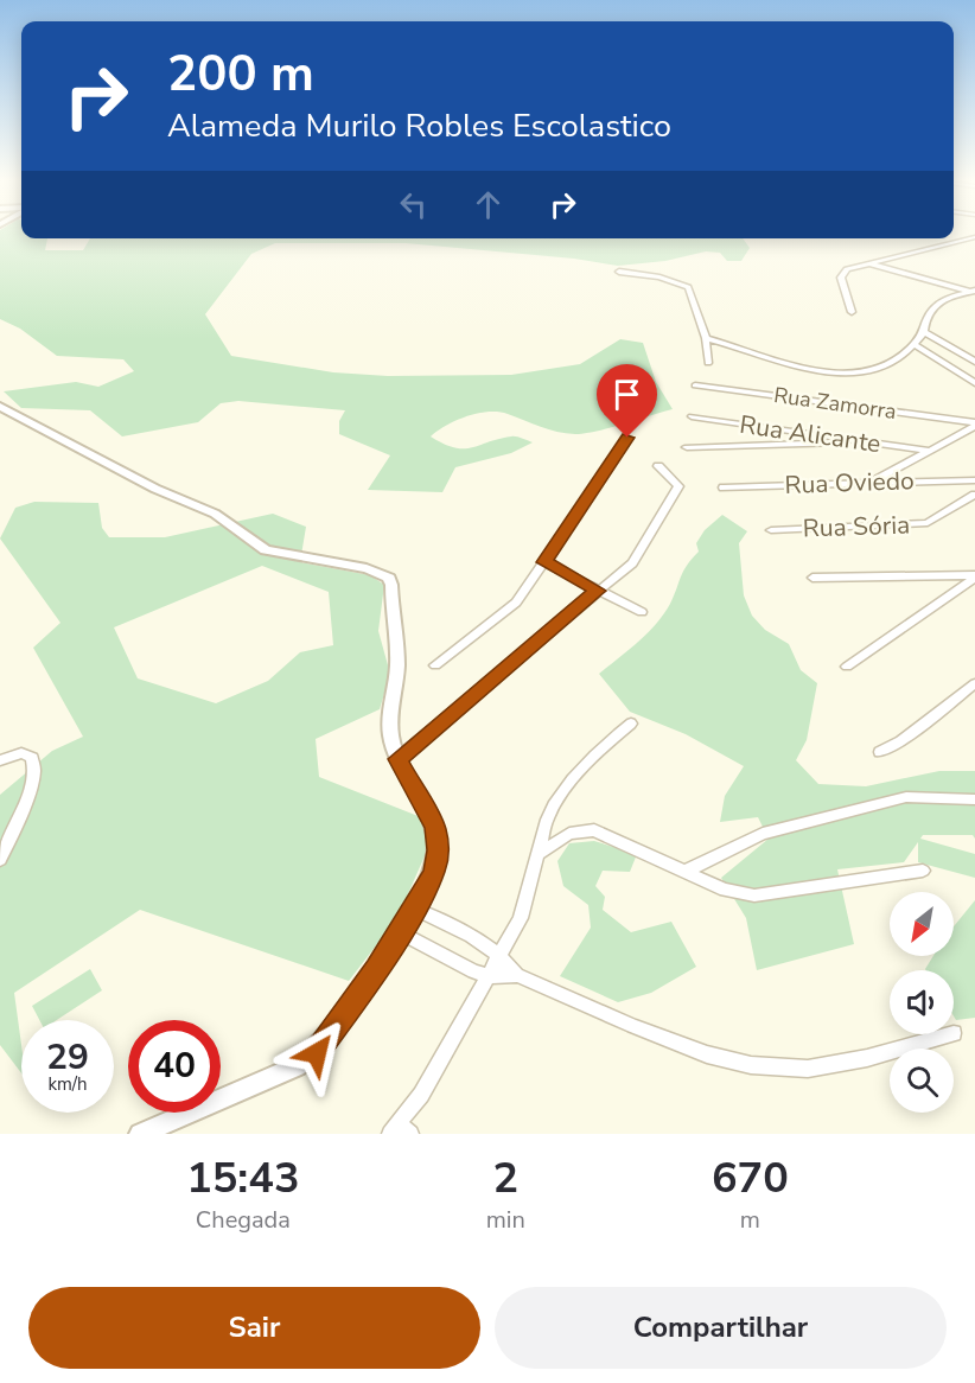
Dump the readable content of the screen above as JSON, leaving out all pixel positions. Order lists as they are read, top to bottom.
{
  "streets": {
    "street": [
      "Rua Zamorra",
      "Rua Alicante",
      "Rua Oviedo",
      "Rua Sória"
    ]
  },
  "north": "bottom left",
  "page": {
    "turn": ["200 m", "Alameda Murilo Robles Escolastico"],
    "speed": "29 km/h",
    "limit": "40",
    "eta": [
      "15:43",
      "Chegada",
      "2",
      "min",
      "670",
      "m"
    ],
    "buttons": ["Sair", "Compartilhar"]
  }
}
